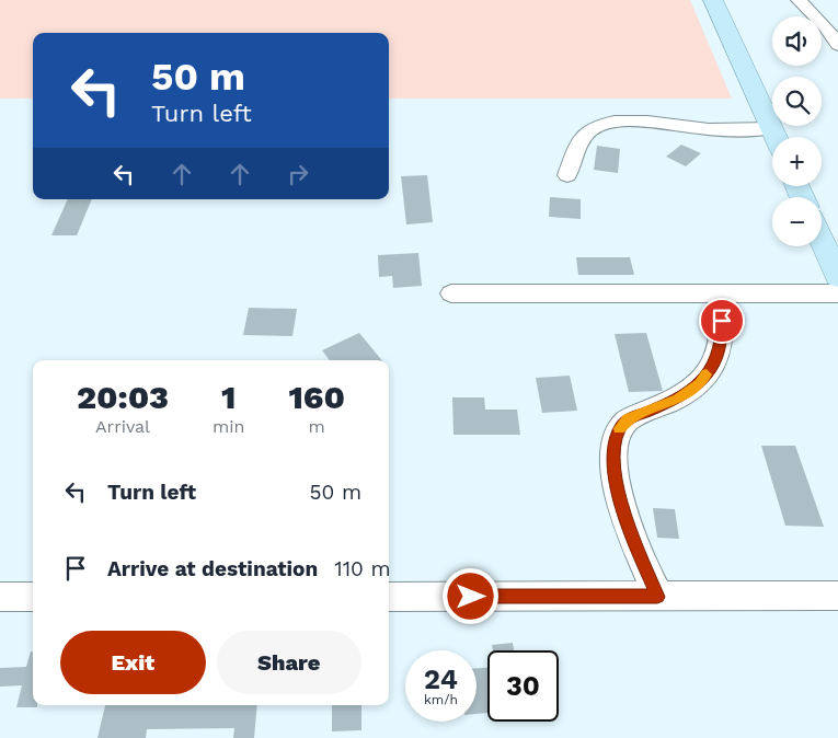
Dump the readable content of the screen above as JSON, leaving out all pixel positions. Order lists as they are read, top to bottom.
{
  "page": {
    "map_buttons": ["+", "−"],
    "turn": ["50 m", "Turn left"],
    "eta": [
      "20:03",
      "Arrival",
      "1",
      "min",
      "160",
      "m"
    ],
    "list": [
      {
        "name": "Turn left",
        "value": "50 m"
      },
      {
        "name": "Arrive at destination",
        "value": "110 m"
      }
    ],
    "buttons": ["Exit", "Share"],
    "speed": "24 km/h",
    "limit": "30"
  }
}
